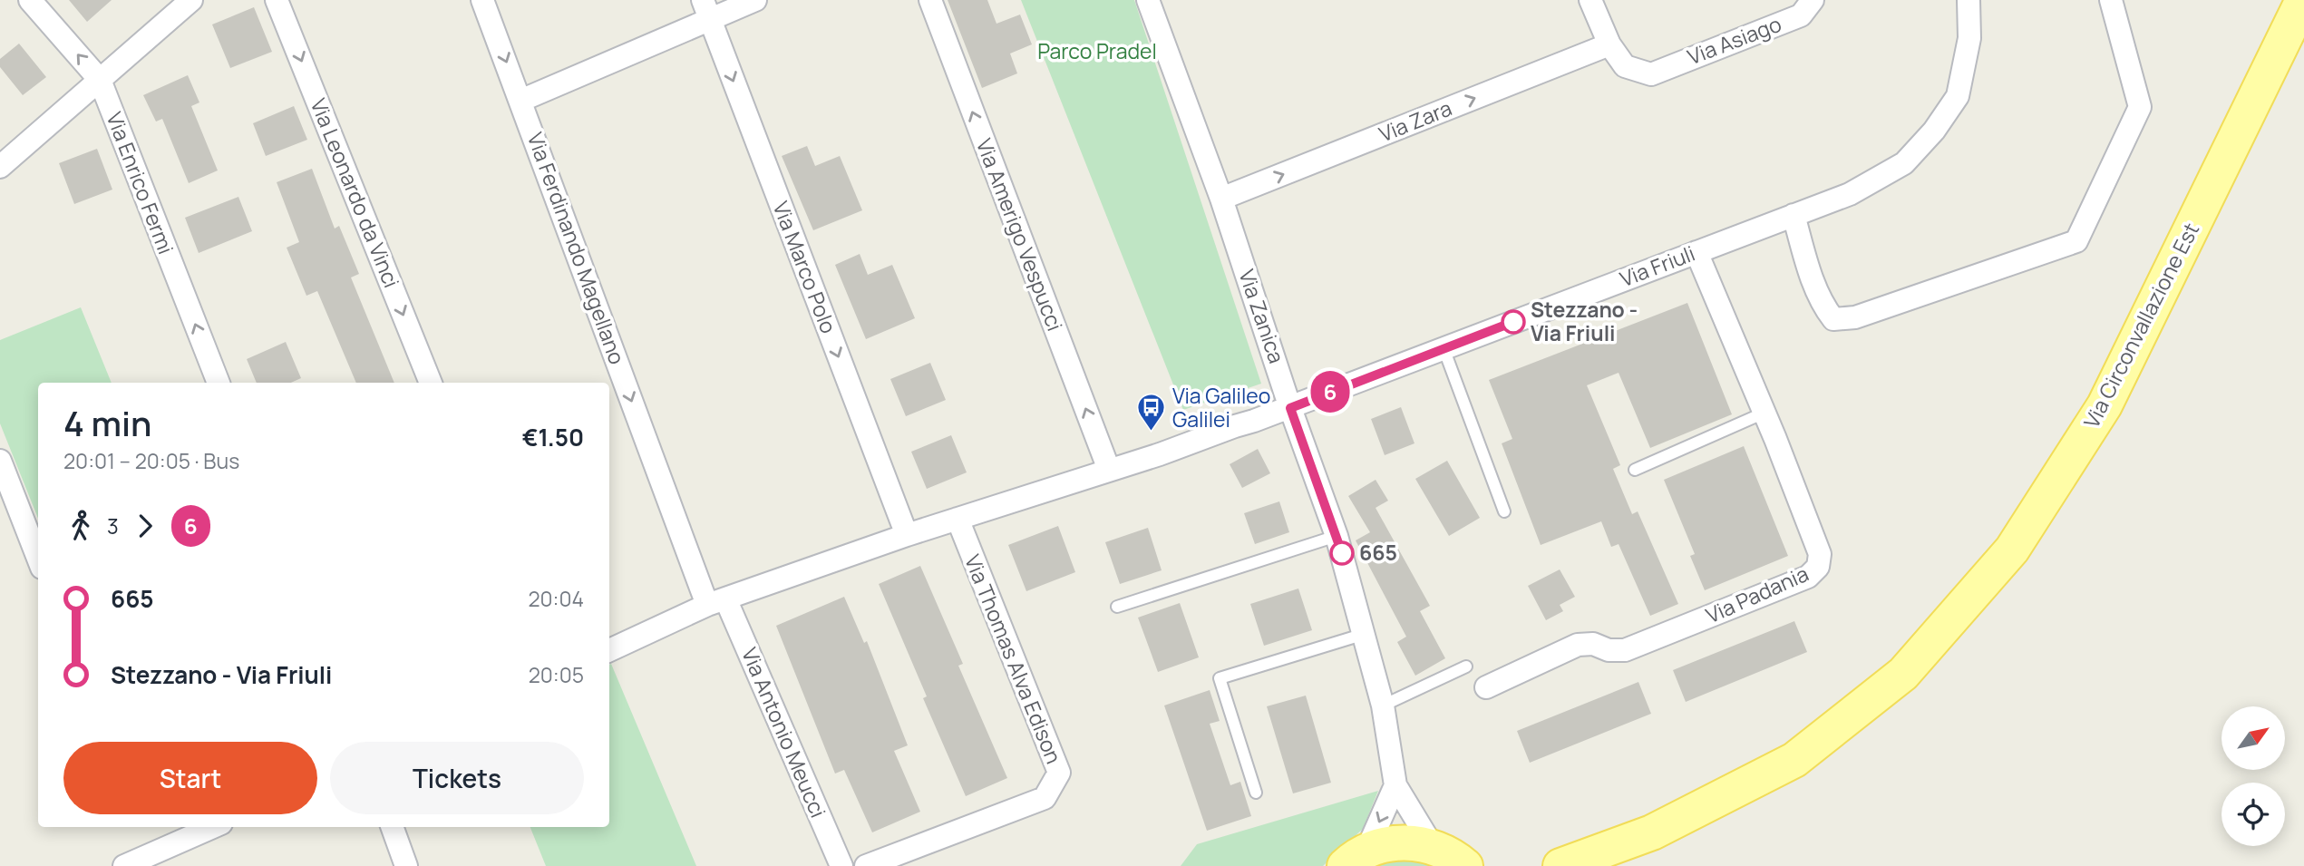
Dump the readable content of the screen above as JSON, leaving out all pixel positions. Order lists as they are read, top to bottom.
{
  "streets": {
    "main road": ["Via Circonvallazione Est"],
    "street": [
      "Via Asiago",
      "Via Zara",
      "Via Enrico Fermi",
      "Via Leonardo da Vinci",
      "Via Amerigo Vespucci",
      "Via Ferdinando Magellano",
      "Via Friuli",
      "Via Marco Polo",
      "Via Zanica",
      "Via Padania",
      "Via Thomas Alva Edison",
      "Via Antonio Meucci"
    ]
  },
  "crossings": [
    ["Via Asiago", "Via Zara"],
    ["Via Zara", "Via Zanica"],
    ["Via Ferdinando Magellano", "Via Antonio Meucci"],
    ["Via Friuli", "Via Zanica"],
    ["Via Friuli", "Via Padania"]
  ],
  "one_way": [
    "Via Zara",
    "Via Enrico Fermi",
    "Via Leonardo da Vinci",
    "Via Amerigo Vespucci",
    "Via Ferdinando Magellano",
    "Via Marco Polo"
  ],
  "parks": ["Parco Pradel"],
  "places": {
    "other": ["Stezzano - Via Friuli", "665"],
    "bus stop": ["Via Galileo Galilei"]
  },
  "lines": ["bus line 6"],
  "north": "top right",
  "page": {
    "on_map": "6",
    "heading": ["4 min", "20:01 – 20:05 · Bus", "€1.50"],
    "legs": ["3", "6"],
    "list": [
      {
        "name": "665",
        "value": "20:04"
      },
      {
        "name": "Stezzano - Via Friuli",
        "value": "20:05"
      }
    ],
    "buttons": ["Start", "Tickets"]
  }
}
